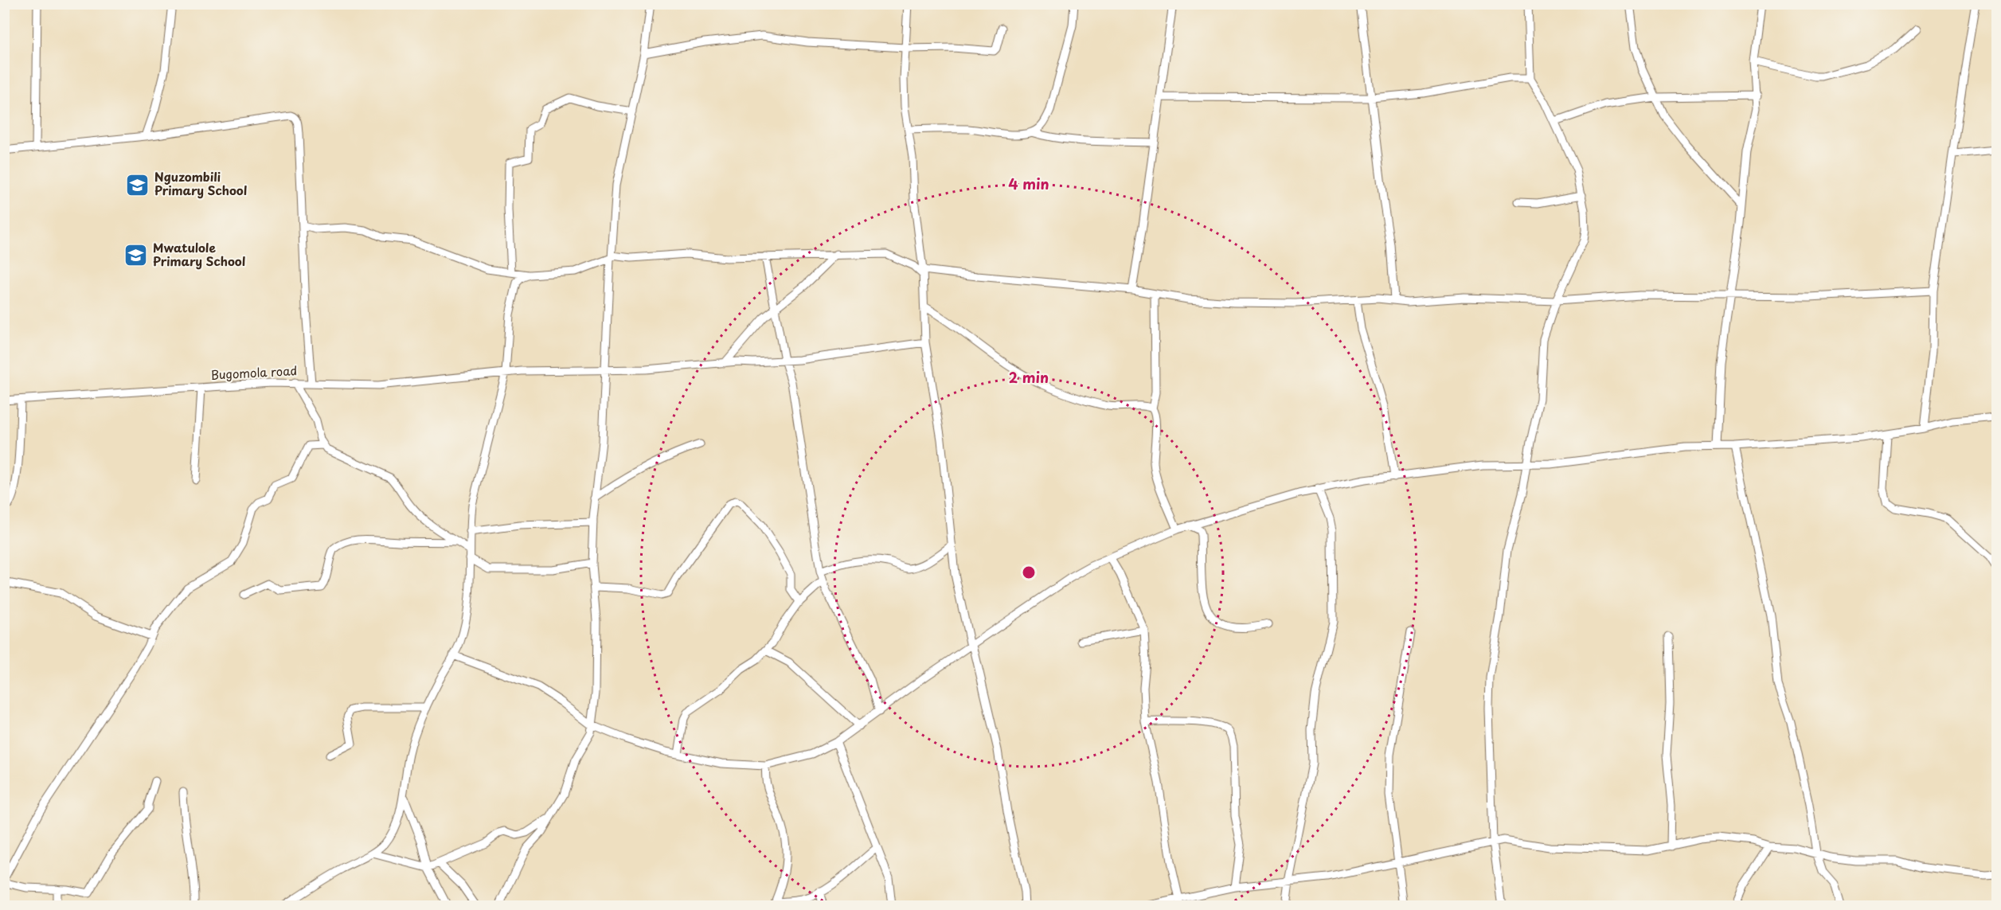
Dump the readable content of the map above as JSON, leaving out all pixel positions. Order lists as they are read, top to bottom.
{
  "streets": {
    "street": ["Bugomola road"]
  },
  "places": {
    "school or university": ["Nguzombili Primary School", "Mwatulole Primary School"]
  },
  "rings": ["4 min", "2 min"]
}
